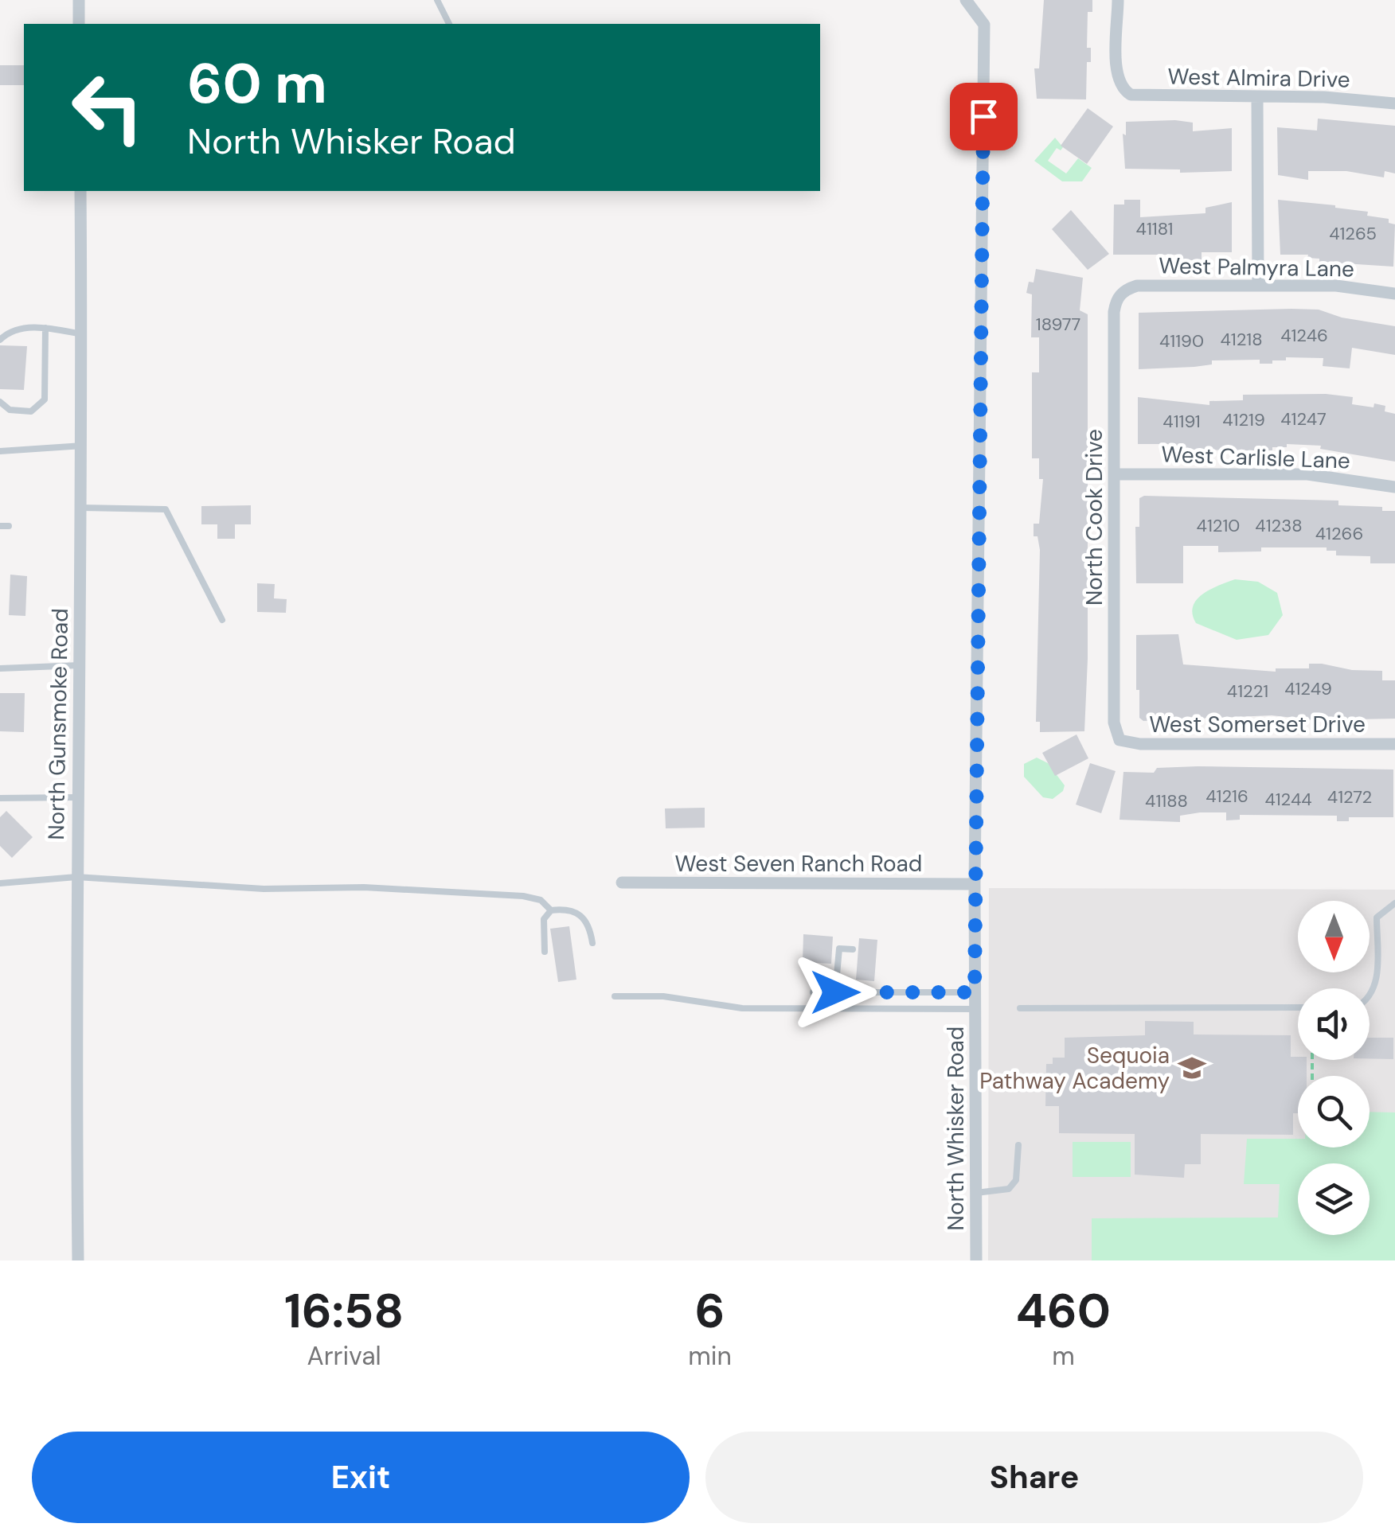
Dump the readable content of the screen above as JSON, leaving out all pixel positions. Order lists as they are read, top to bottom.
{
  "streets": {
    "street": [
      "West Almira Drive",
      "West Palmyra Lane",
      "West Carlisle Lane",
      "North Cook Drive",
      "North Gunsmoke Road",
      "West Somerset Drive",
      "West Seven Ranch Road",
      "North Whisker Road"
    ]
  },
  "crossings": [
    ["West Palmyra Lane", "North Cook Drive"],
    ["West Carlisle Lane", "North Cook Drive"],
    ["North Cook Drive", "West Somerset Drive"],
    ["West Seven Ranch Road", "North Whisker Road"]
  ],
  "places": {
    "school or university": ["Sequoia Pathway Academy"]
  },
  "house_numbers": [
    "41181",
    "41265",
    "18977",
    "41246",
    "41218",
    "41190",
    "41247",
    "41219",
    "41191",
    "41210",
    "41238",
    "41266",
    "41249",
    "41221",
    "41216",
    "41272",
    "41244",
    "41188"
  ],
  "north": "bottom",
  "page": {
    "turn": ["60 m", "North Whisker Road"],
    "eta": [
      "16:58",
      "Arrival",
      "6",
      "min",
      "460",
      "m"
    ],
    "buttons": ["Exit", "Share"]
  }
}
